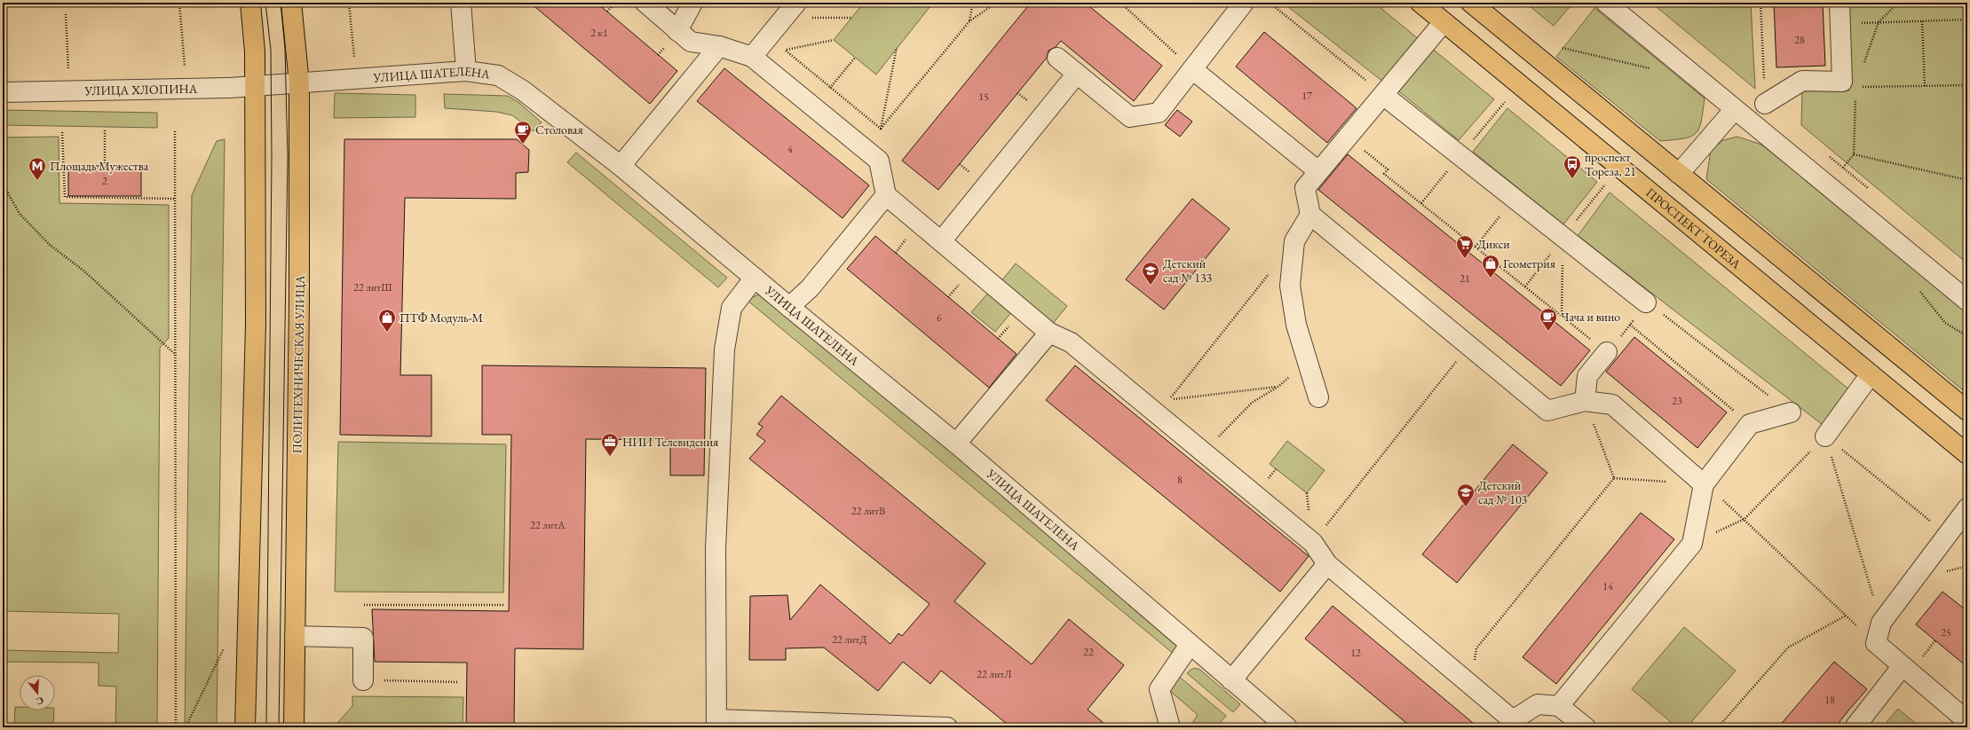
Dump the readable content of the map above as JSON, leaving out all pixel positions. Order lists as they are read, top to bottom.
{
  "streets": {
    "main road": ["ПРОСПЕКТ ТОРЕЗА", "ПОЛИТЕХНИЧЕСКАЯ УЛИЦА"],
    "street": ["УЛИЦА ШАТЕЛЕНА", "УЛИЦА ХЛОПИНА"]
  },
  "crossings": [
    ["УЛИЦА ШАТЕЛЕНА", "УЛИЦА ХЛОПИНА"],
    ["УЛИЦА ШАТЕЛЕНА", "ПОЛИТЕХНИЧЕСКАЯ УЛИЦА"]
  ],
  "places": {
    "cafe": ["Столовая", "Чача и вино"],
    "bus stop": ["проспект Тореза, 21"],
    "metro station": ["Площадь Мужества"],
    "supermarket": ["Дикси"],
    "shop": ["Геометрия", "ПТФ Модуль-М"],
    "school or university": ["Детский сад № 133", "Детский сад № 103"],
    "office": ["НИИ Телевидения"]
  },
  "house_numbers": [
    "2 к1",
    "28",
    "17",
    "15",
    "4",
    "2",
    "21",
    "22 литШ",
    "6",
    "23",
    "8",
    "22 литВ",
    "22 литА",
    "14",
    "25",
    "22 литД",
    "22",
    "12",
    "22 литЛ",
    "18"
  ],
  "north": "bottom"
}
